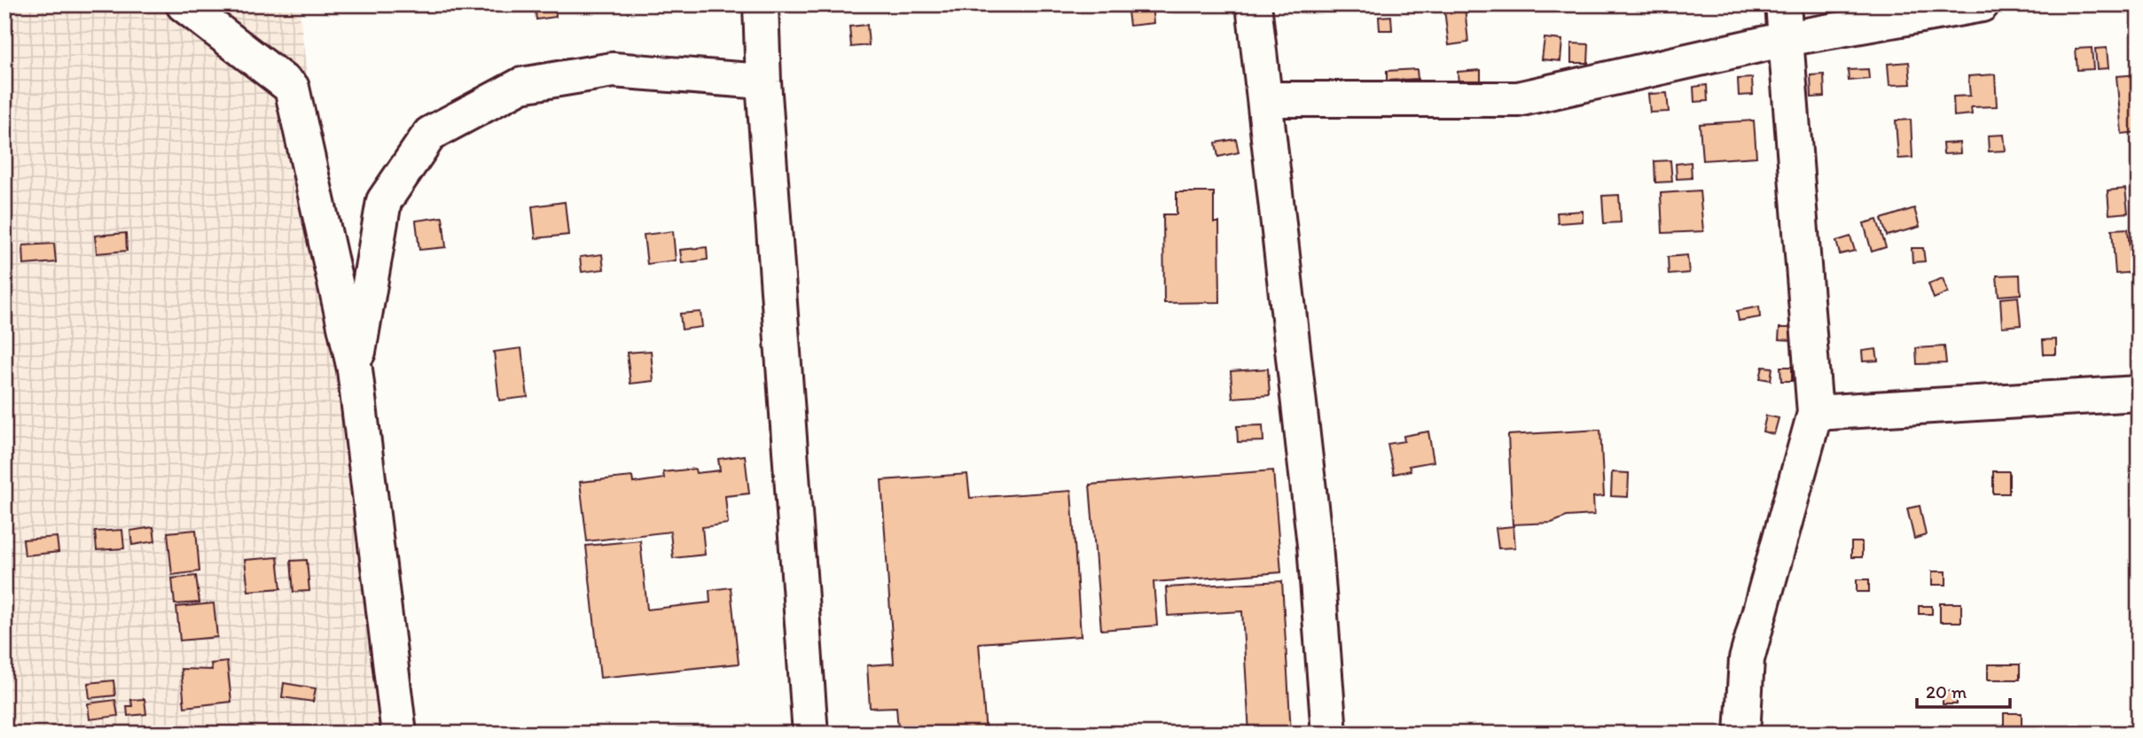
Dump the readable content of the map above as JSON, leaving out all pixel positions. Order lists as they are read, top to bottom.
{
  "scale_bar": "20 m"
}
